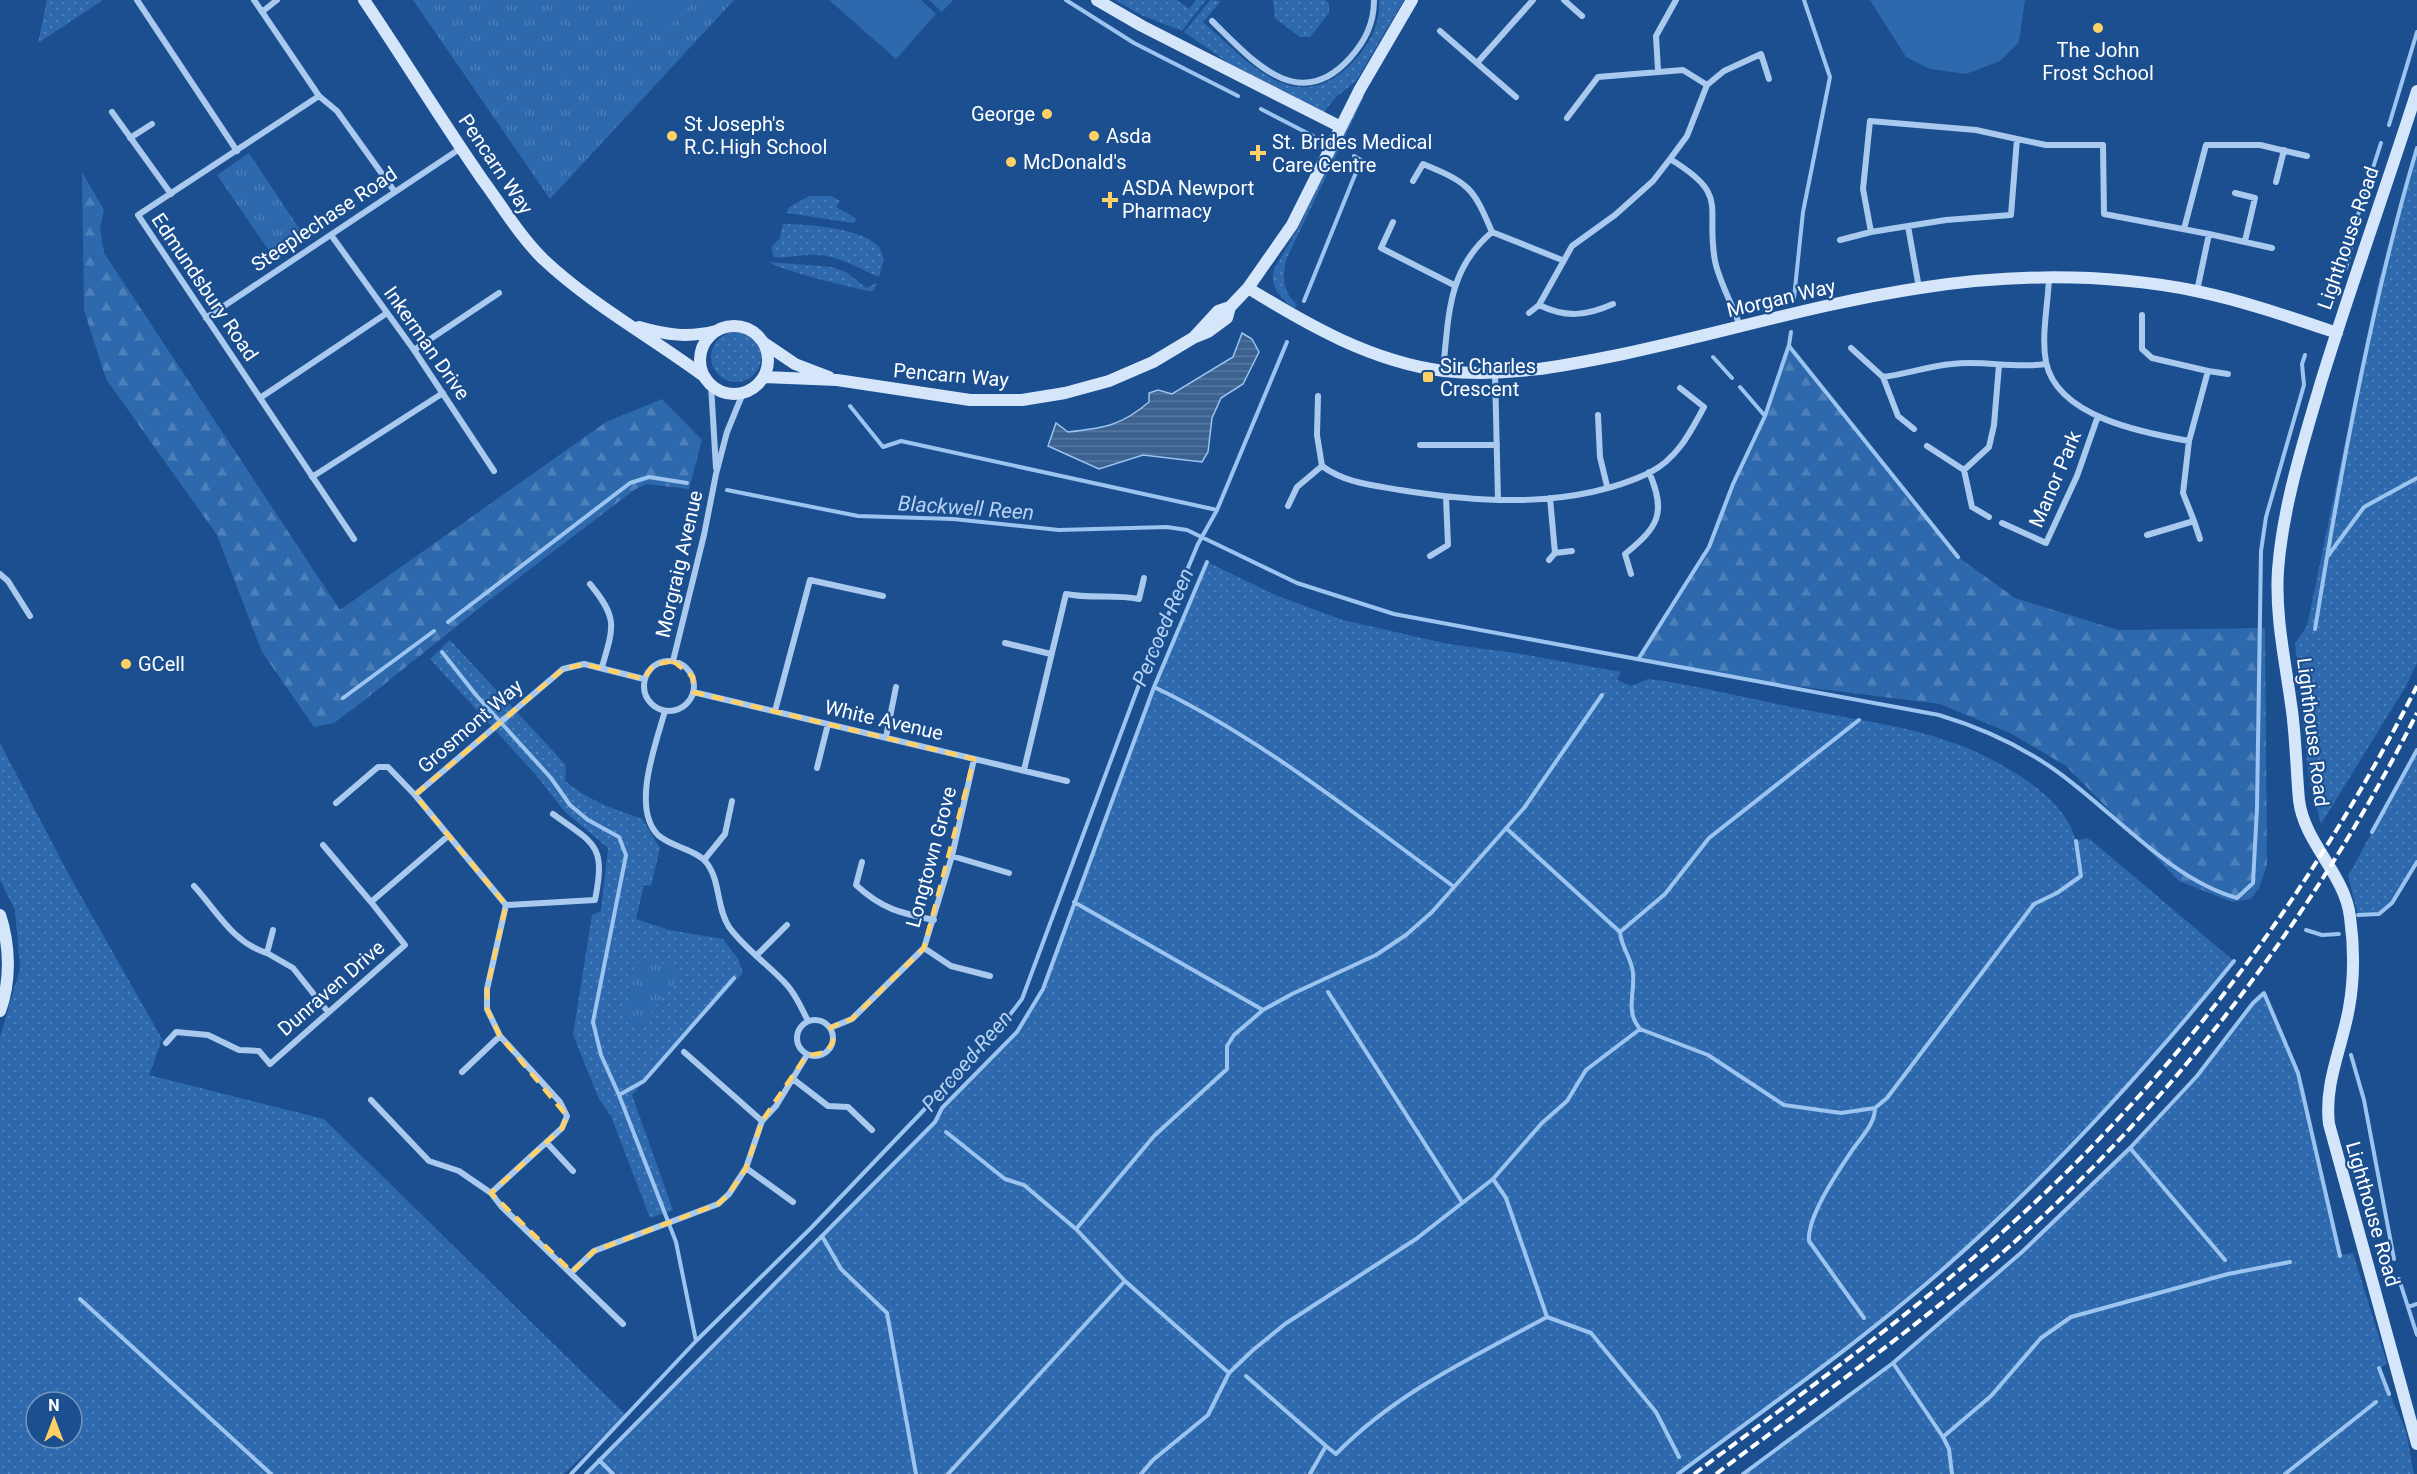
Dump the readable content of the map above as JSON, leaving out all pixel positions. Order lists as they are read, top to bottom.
{
  "streets": {
    "street": [
      "Pencarn Way",
      "Steeplechase Road",
      "Lighthouse Road",
      "Edmundsbury Road",
      "Morgan Way",
      "Inkerman Drive",
      "Manor Park",
      "Morgraig Avenue",
      "White Avenue",
      "Grosmont Way",
      "Longtown Grove",
      "Dunraven Drive"
    ]
  },
  "crossings": [
    ["Pencarn Way", "Steeplechase Road"],
    ["Pencarn Way", "Morgan Way"],
    ["Pencarn Way", "Morgraig Avenue"],
    ["Steeplechase Road", "Edmundsbury Road"],
    ["Steeplechase Road", "Inkerman Drive"],
    ["Lighthouse Road", "Morgan Way"],
    ["Morgraig Avenue", "White Avenue"],
    ["Morgraig Avenue", "Grosmont Way"],
    ["White Avenue", "Grosmont Way"],
    ["White Avenue", "Longtown Grove"]
  ],
  "water": ["Blackwell Reen", "Percoed Reen"],
  "places": {
    "other": [
      "The John Frost School",
      "George",
      "St Joseph's R.C.High School",
      "Asda",
      "McDonald's",
      "GCell"
    ],
    "health": ["St. Brides Medical Care Centre", "ASDA Newport Pharmacy"],
    "transit": ["Sir Charles Crescent"]
  },
  "north": "top"
}
